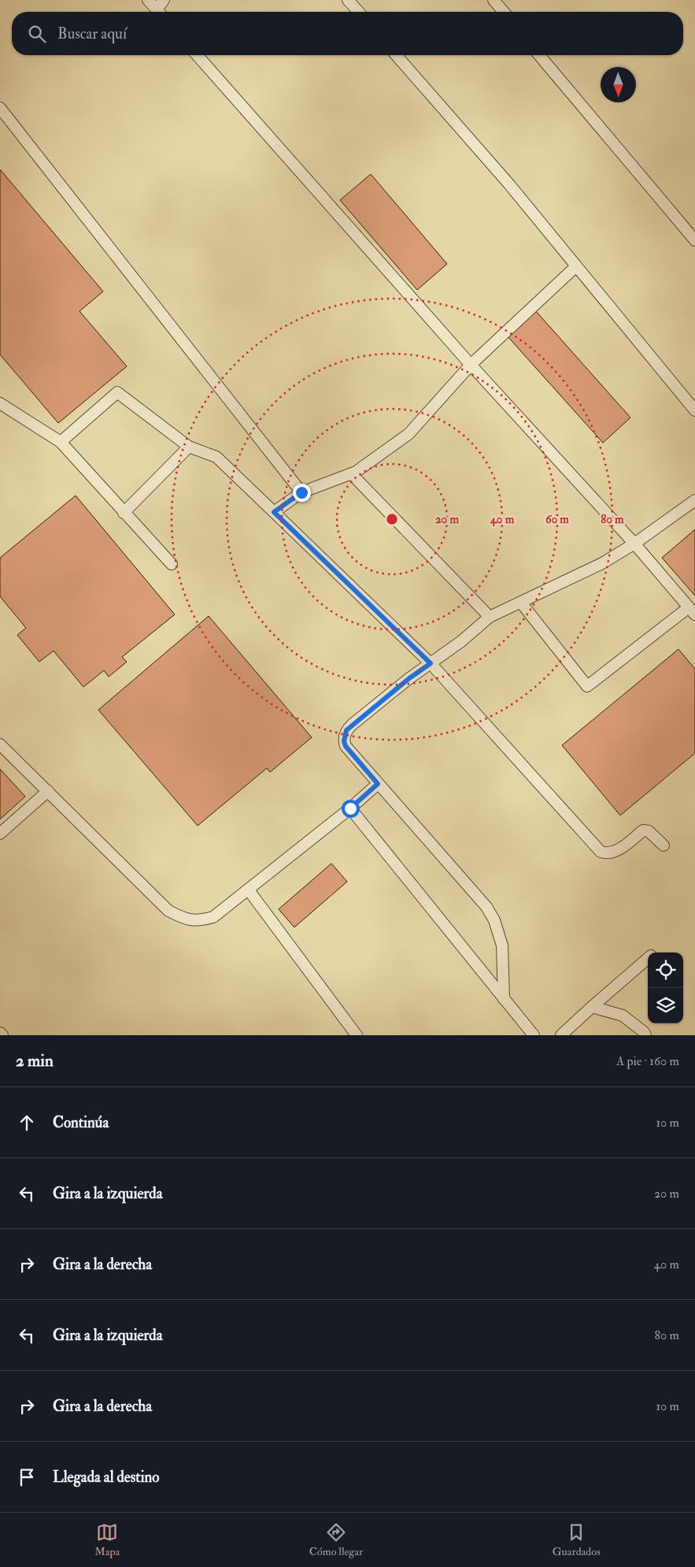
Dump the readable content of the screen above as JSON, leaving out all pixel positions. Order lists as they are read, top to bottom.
{
  "north": "bottom",
  "page": {
    "search": "Buscar aquí",
    "heading": ["2 min", "A pie · 160 m"],
    "list": [
      ["Continúa", "10 m"],
      ["Gira a la izquierda", "20 m"],
      ["Gira a la derecha", "40 m"],
      ["Gira a la izquierda", "80 m"],
      ["Gira a la derecha", "10 m"],
      "Llegada al destino"
    ],
    "nav": ["Mapa", "Cómo llegar", "Guardados"]
  },
  "rings": [
    "20 m",
    "40 m",
    "60 m",
    "80 m"
  ]
}
